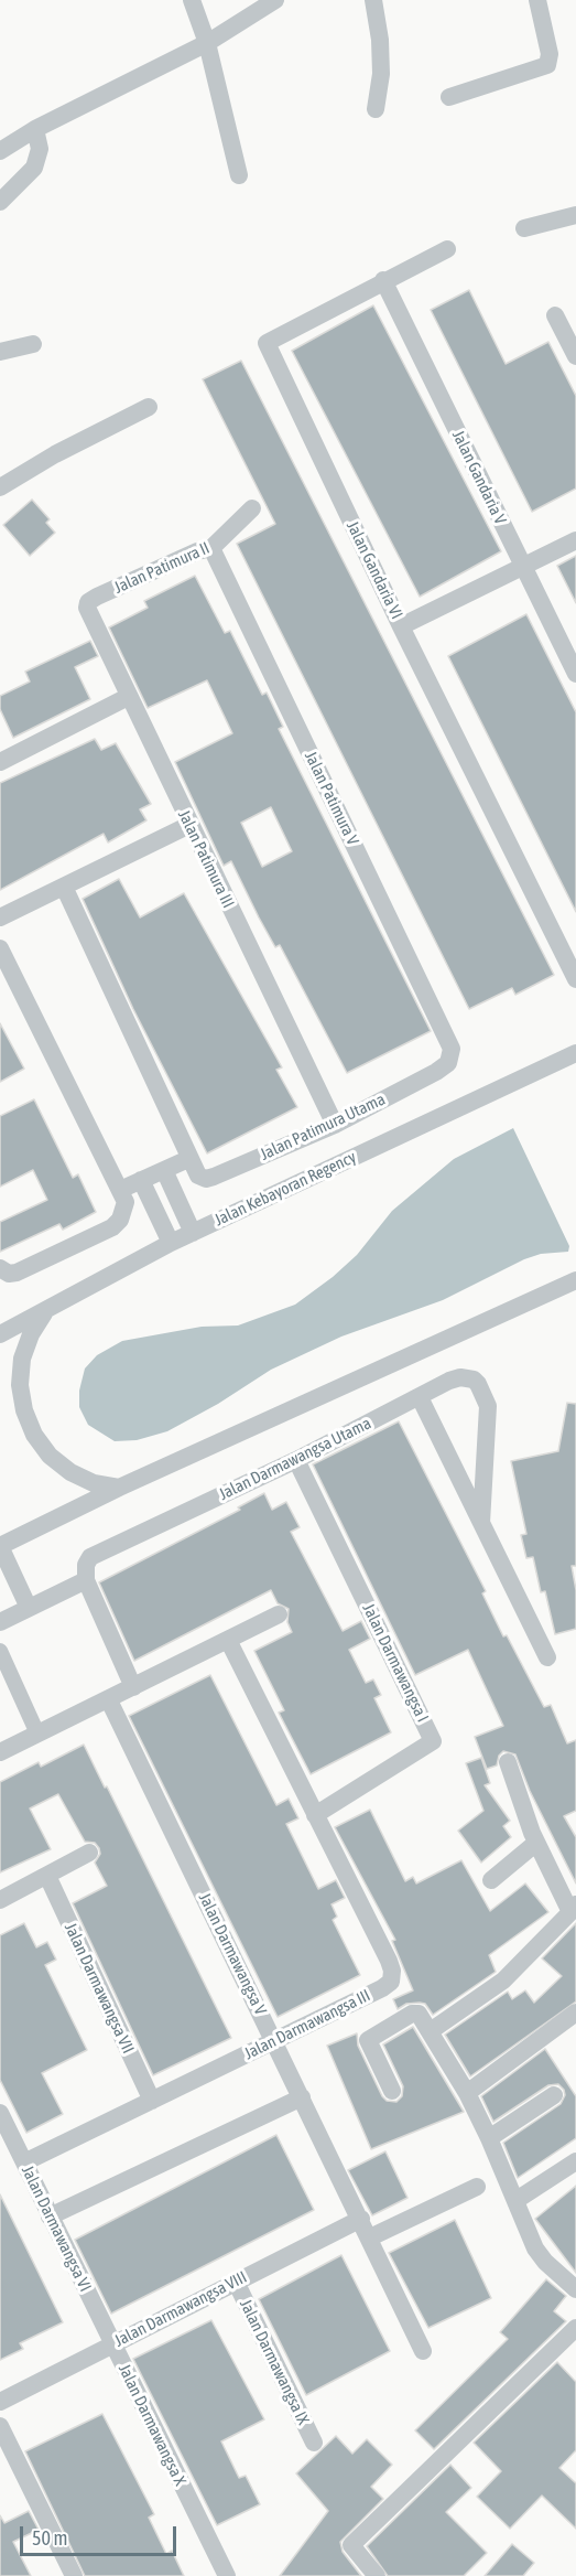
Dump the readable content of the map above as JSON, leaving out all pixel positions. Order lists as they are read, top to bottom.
{
  "streets": {
    "street": [
      "Jalan Gandaria V",
      "Jalan Patimura II",
      "Jalan Gandaria VI",
      "Jalan Patimura V",
      "Jalan Patimura III",
      "Jalan Patimura Utama",
      "Jalan Kebayoran Regency",
      "Jalan Darmawangsa Utama",
      "Jalan Darmawangsa I",
      "Jalan Darmawangsa V",
      "Jalan Darmawangsa VII",
      "Jalan Darmawangsa III",
      "Jalan Darmawangsa VI",
      "Jalan Darmawangsa VIII",
      "Jalan Darmawangsa IX",
      "Jalan Darmawangsa X"
    ]
  },
  "crossings": [
    ["Jalan Gandaria V", "Jalan Gandaria VI"],
    ["Jalan Patimura II", "Jalan Patimura V"],
    ["Jalan Patimura II", "Jalan Patimura III"],
    ["Jalan Patimura V", "Jalan Patimura Utama"],
    ["Jalan Patimura III", "Jalan Patimura Utama"],
    ["Jalan Darmawangsa Utama", "Jalan Darmawangsa I"],
    ["Jalan Darmawangsa I", "Jalan Darmawangsa III"],
    ["Jalan Darmawangsa V", "Jalan Darmawangsa III"],
    ["Jalan Darmawangsa V", "Jalan Darmawangsa VIII"],
    ["Jalan Darmawangsa VII", "Jalan Darmawangsa III"],
    ["Jalan Darmawangsa III", "Jalan Darmawangsa VI"],
    ["Jalan Darmawangsa VI", "Jalan Darmawangsa VIII"],
    ["Jalan Darmawangsa VI", "Jalan Darmawangsa X"],
    ["Jalan Darmawangsa VIII", "Jalan Darmawangsa IX"],
    ["Jalan Darmawangsa VIII", "Jalan Darmawangsa X"]
  ],
  "scale_bar": "50 m"
}
